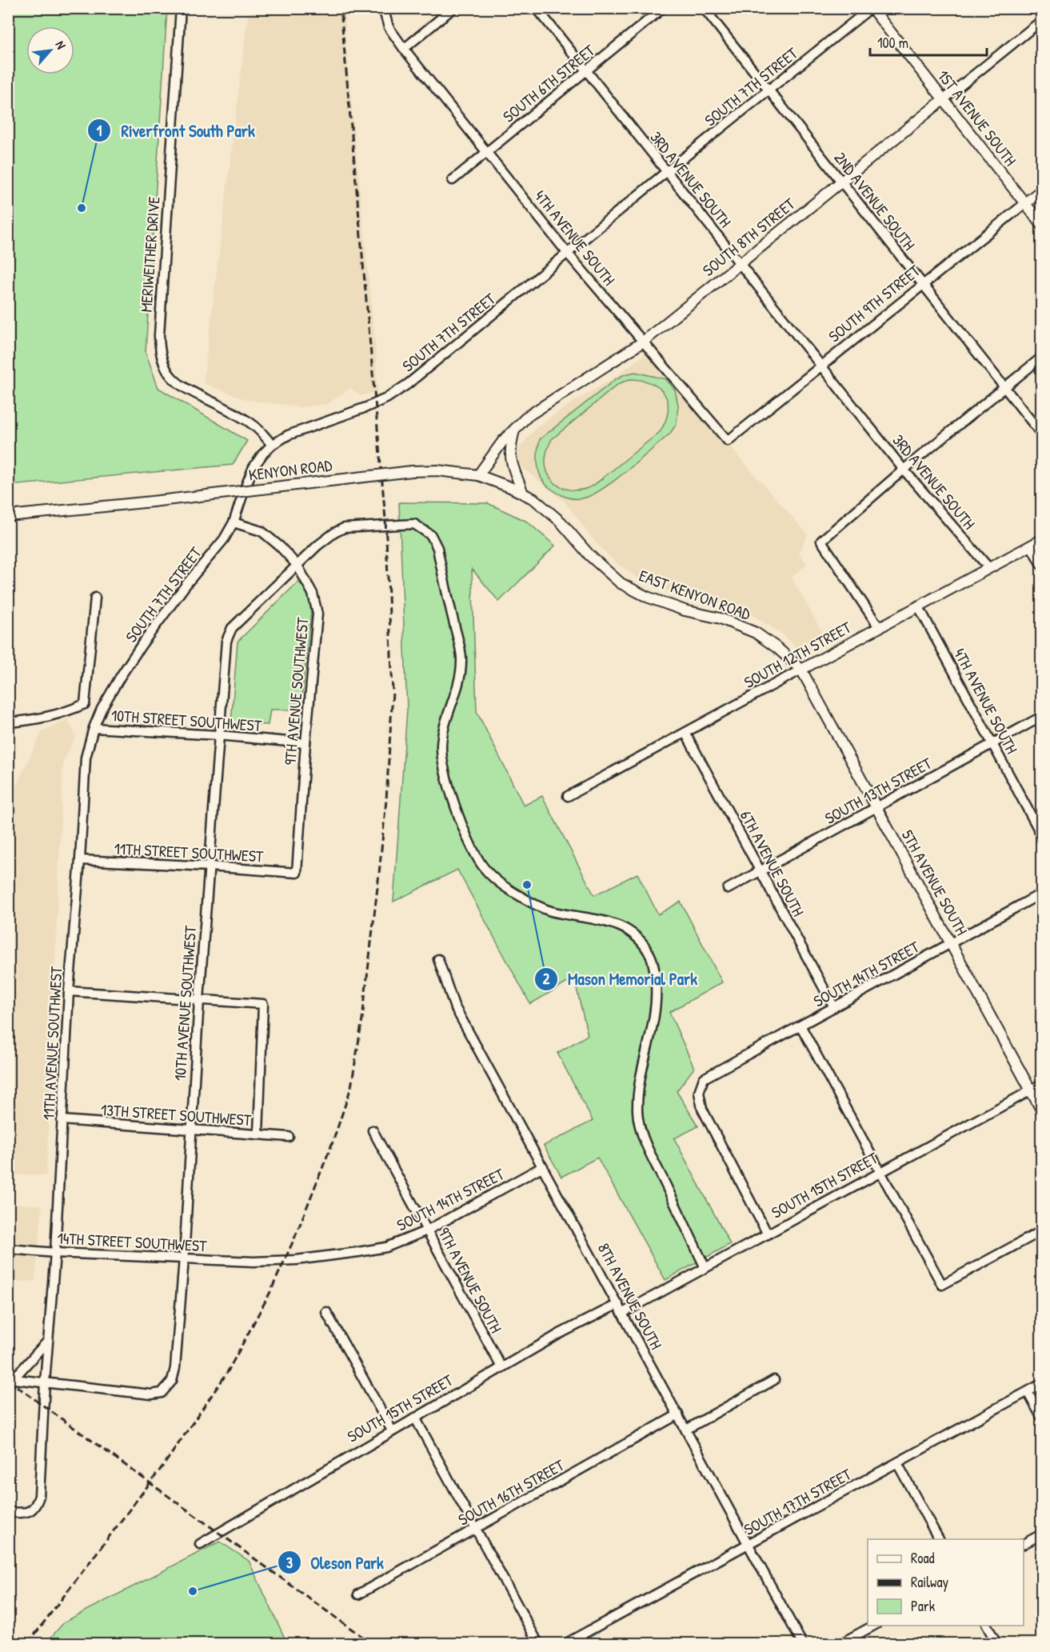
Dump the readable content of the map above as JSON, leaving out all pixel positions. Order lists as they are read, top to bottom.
{
  "streets": {
    "main road": [
      "1ST AVENUE SOUTH",
      "SOUTH 8TH STREET",
      "SOUTH 9TH STREET",
      "KENYON ROAD",
      "EAST KENYON ROAD",
      "SOUTH 12TH STREET",
      "5TH AVENUE SOUTH",
      "SOUTH 15TH STREET"
    ],
    "street": [
      "SOUTH 6TH STREET",
      "SOUTH 7TH STREET",
      "3RD AVENUE SOUTH",
      "2ND AVENUE SOUTH",
      "4TH AVENUE SOUTH",
      "MERIWEITHER DRIVE",
      "9TH AVENUE SOUTHWEST",
      "10TH STREET SOUTHWEST",
      "SOUTH 13TH STREET",
      "11TH STREET SOUTHWEST",
      "6TH AVENUE SOUTH",
      "SOUTH 14TH STREET",
      "10TH AVENUE SOUTHWEST",
      "11TH AVENUE SOUTHWEST",
      "13TH STREET SOUTHWEST",
      "14TH STREET SOUTHWEST",
      "9TH AVENUE SOUTH",
      "8TH AVENUE SOUTH",
      "SOUTH 16TH STREET",
      "SOUTH 17TH STREET"
    ]
  },
  "crossings": [
    ["SOUTH 6TH STREET", "3RD AVENUE SOUTH"],
    ["SOUTH 6TH STREET", "4TH AVENUE SOUTH"],
    ["SOUTH 7TH STREET", "1ST AVENUE SOUTH"],
    ["SOUTH 7TH STREET", "3RD AVENUE SOUTH"],
    ["SOUTH 7TH STREET", "2ND AVENUE SOUTH"],
    ["SOUTH 7TH STREET", "4TH AVENUE SOUTH"],
    ["SOUTH 7TH STREET", "MERIWEITHER DRIVE"],
    ["SOUTH 7TH STREET", "9TH AVENUE SOUTHWEST"],
    ["SOUTH 7TH STREET", "11TH AVENUE SOUTHWEST"],
    ["1ST AVENUE SOUTH", "SOUTH 8TH STREET"],
    ["1ST AVENUE SOUTH", "SOUTH 9TH STREET"],
    ["3RD AVENUE SOUTH", "SOUTH 8TH STREET"],
    ["3RD AVENUE SOUTH", "SOUTH 9TH STREET"],
    ["3RD AVENUE SOUTH", "SOUTH 12TH STREET"],
    ["2ND AVENUE SOUTH", "SOUTH 8TH STREET"],
    ["2ND AVENUE SOUTH", "SOUTH 9TH STREET"],
    ["SOUTH 8TH STREET", "4TH AVENUE SOUTH"],
    ["SOUTH 8TH STREET", "KENYON ROAD"],
    ["4TH AVENUE SOUTH", "SOUTH 9TH STREET"],
    ["4TH AVENUE SOUTH", "SOUTH 12TH STREET"],
    ["4TH AVENUE SOUTH", "SOUTH 13TH STREET"],
    ["KENYON ROAD", "EAST KENYON ROAD"],
    ["EAST KENYON ROAD", "SOUTH 12TH STREET"],
    ["EAST KENYON ROAD", "5TH AVENUE SOUTH"],
    ["SOUTH 12TH STREET", "6TH AVENUE SOUTH"],
    ["SOUTH 12TH STREET", "5TH AVENUE SOUTH"],
    ["9TH AVENUE SOUTHWEST", "10TH STREET SOUTHWEST"],
    ["9TH AVENUE SOUTHWEST", "11TH STREET SOUTHWEST"],
    ["9TH AVENUE SOUTHWEST", "10TH AVENUE SOUTHWEST"],
    ["10TH STREET SOUTHWEST", "10TH AVENUE SOUTHWEST"],
    ["10TH STREET SOUTHWEST", "11TH AVENUE SOUTHWEST"],
    ["SOUTH 13TH STREET", "6TH AVENUE SOUTH"],
    ["SOUTH 13TH STREET", "5TH AVENUE SOUTH"],
    ["11TH STREET SOUTHWEST", "10TH AVENUE SOUTHWEST"],
    ["11TH STREET SOUTHWEST", "11TH AVENUE SOUTHWEST"],
    ["6TH AVENUE SOUTH", "SOUTH 14TH STREET"],
    ["5TH AVENUE SOUTH", "SOUTH 14TH STREET"],
    ["5TH AVENUE SOUTH", "SOUTH 15TH STREET"],
    ["SOUTH 14TH STREET", "SOUTH 15TH STREET"],
    ["SOUTH 14TH STREET", "14TH STREET SOUTHWEST"],
    ["SOUTH 14TH STREET", "9TH AVENUE SOUTH"],
    ["SOUTH 14TH STREET", "8TH AVENUE SOUTH"],
    ["10TH AVENUE SOUTHWEST", "11TH AVENUE SOUTHWEST"],
    ["10TH AVENUE SOUTHWEST", "13TH STREET SOUTHWEST"],
    ["10TH AVENUE SOUTHWEST", "14TH STREET SOUTHWEST"],
    ["11TH AVENUE SOUTHWEST", "13TH STREET SOUTHWEST"],
    ["11TH AVENUE SOUTHWEST", "14TH STREET SOUTHWEST"],
    ["SOUTH 15TH STREET", "9TH AVENUE SOUTH"],
    ["SOUTH 15TH STREET", "8TH AVENUE SOUTH"],
    ["8TH AVENUE SOUTH", "SOUTH 16TH STREET"],
    ["8TH AVENUE SOUTH", "SOUTH 17TH STREET"]
  ],
  "places": ["Riverfront South Park", "Mason Memorial Park", "Oleson Park"],
  "legend": ["Road", "Railway", "Park"],
  "scale_bar": "100 m",
  "north": "top right"
}
